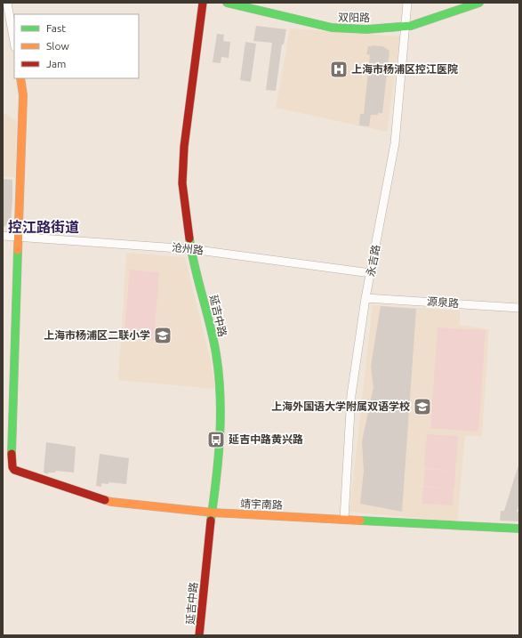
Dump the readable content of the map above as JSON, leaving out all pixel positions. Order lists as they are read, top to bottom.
{
  "streets": {
    "street": [
      "双阳路",
      "沧州路",
      "永吉路",
      "源泉路",
      "延吉中路",
      "靖宇南路"
    ]
  },
  "crossings": [
    ["双阳路", "永吉路"],
    ["沧州路", "永吉路"],
    ["沧州路", "延吉中路"],
    ["沧州路", "靖宇南路"],
    ["永吉路", "源泉路"],
    ["永吉路", "靖宇南路"],
    ["延吉中路", "靖宇南路"]
  ],
  "districts": ["控江路街道"],
  "places": {
    "hospital": ["上海市杨浦区控江医院"],
    "school or university": ["上海市杨浦区二联小学", "上海外国语大学附属双语学校"],
    "bus stop": ["延吉中路黄兴路"]
  },
  "legend": ["Fast", "Slow", "Jam"]
}
